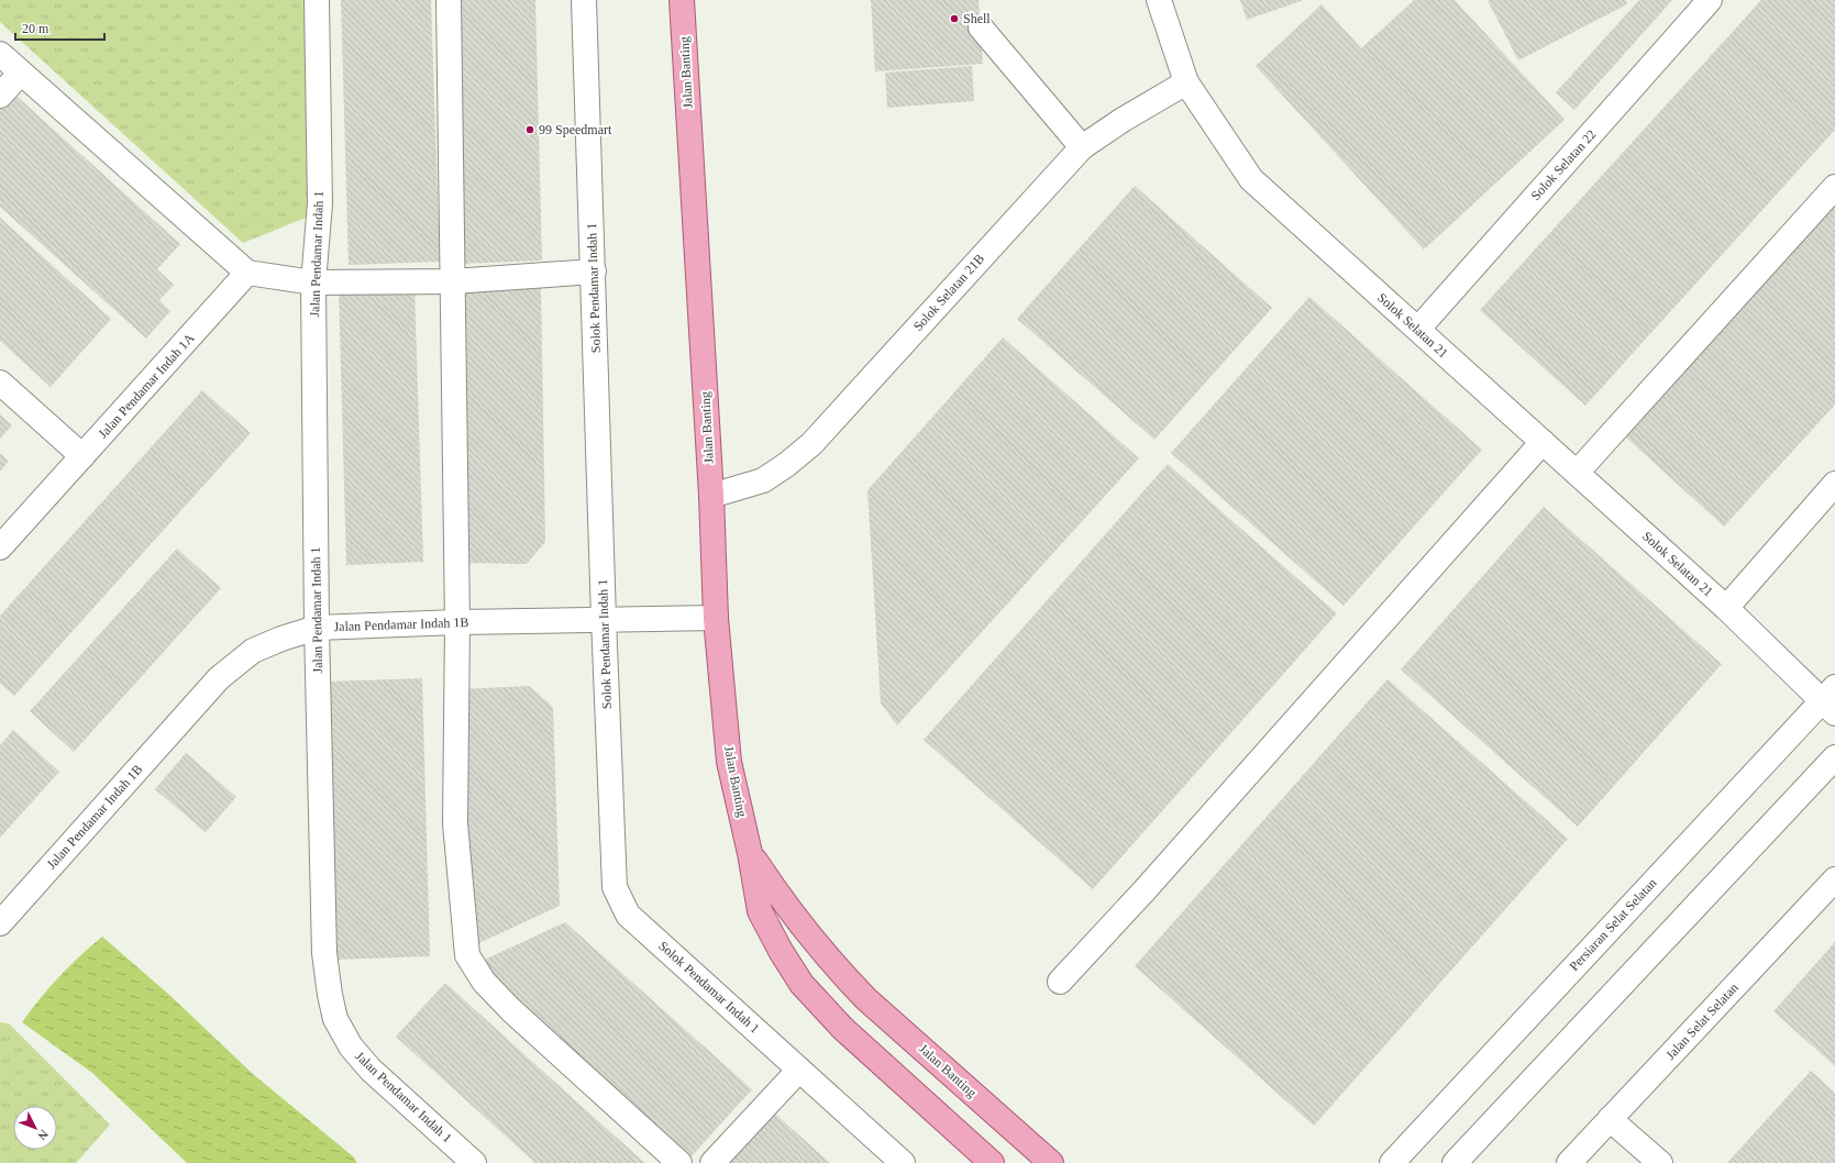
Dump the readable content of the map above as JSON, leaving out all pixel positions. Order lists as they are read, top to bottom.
{
  "streets": {
    "main road": ["Jalan Banting"],
    "street": [
      "Solok Selatan 22",
      "Jalan Pendamar Indah 1",
      "Solok Pendamar Indah 1",
      "Solok Selatan 21B",
      "Solok Selatan 21",
      "Jalan Pendamar Indah 1A",
      "Jalan Pendamar Indah 1B",
      "Persiaran Selat Selatan",
      "Jalan Selat Selatan"
    ]
  },
  "crossings": [
    ["Jalan Banting", "Solok Selatan 21B"],
    ["Jalan Banting", "Jalan Pendamar Indah 1B"],
    ["Solok Selatan 22", "Solok Selatan 21"],
    ["Jalan Pendamar Indah 1", "Jalan Pendamar Indah 1B"],
    ["Solok Pendamar Indah 1", "Jalan Pendamar Indah 1B"],
    ["Solok Selatan 21B", "Solok Selatan 21"],
    ["Solok Selatan 21", "Persiaran Selat Selatan"]
  ],
  "places": ["Shell", "99 Speedmart"],
  "scale_bar": "20 m",
  "north": "bottom right"
}
